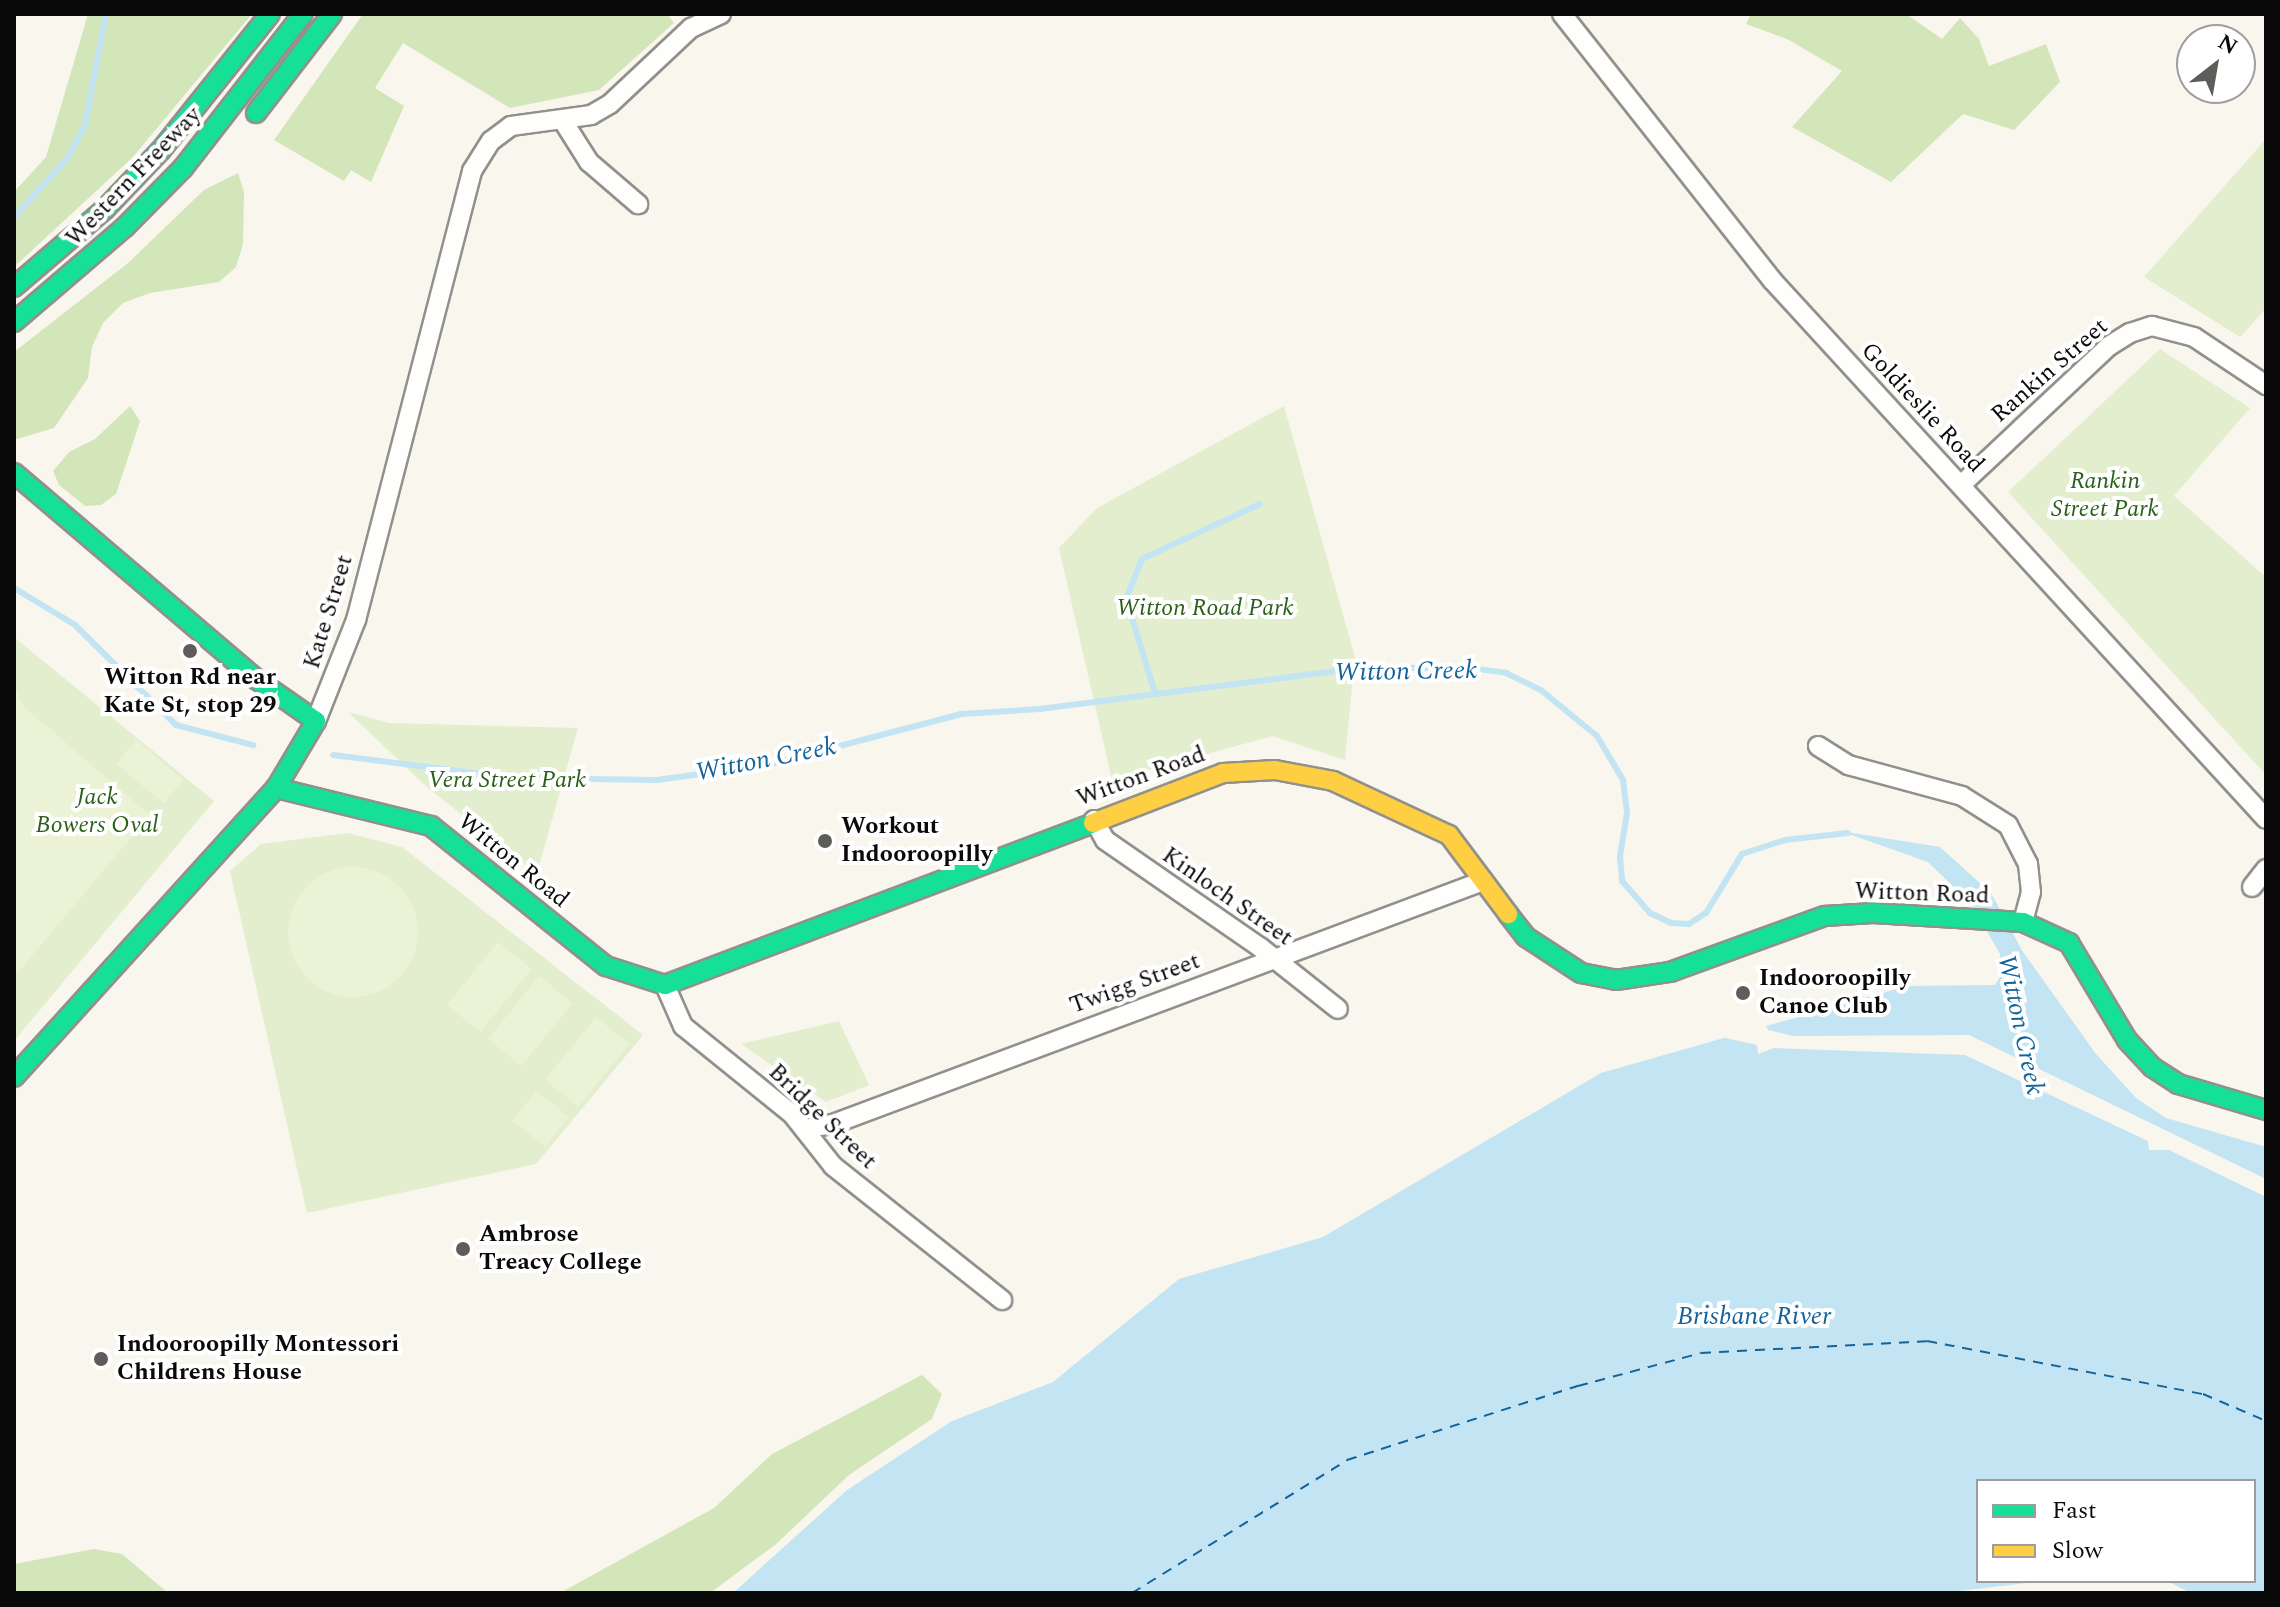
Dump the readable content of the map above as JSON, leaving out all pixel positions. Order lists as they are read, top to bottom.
{
  "streets": {
    "main road": ["Western Freeway", "Kate Street", "Witton Road"],
    "street": [
      "Rankin Street",
      "Goldieslie Road",
      "Kinloch Street",
      "Twigg Street",
      "Bridge Street"
    ]
  },
  "crossings": [
    ["Rankin Street", "Goldieslie Road"],
    ["Kate Street", "Witton Road"],
    ["Witton Road", "Kinloch Street"],
    ["Witton Road", "Twigg Street"],
    ["Witton Road", "Bridge Street"],
    ["Kinloch Street", "Twigg Street"],
    ["Twigg Street", "Bridge Street"]
  ],
  "water": ["Witton Creek", "Brisbane River"],
  "parks": [
    "Rankin Street Park",
    "Witton Road Park",
    "Vera Street Park",
    "Jack Bowers Oval"
  ],
  "places": [
    "Witton Rd near Kate St, stop 29",
    "Workout Indooroopilly",
    "Indooroopilly Canoe Club",
    "Ambrose Treacy College",
    "Indooroopilly Montessori Childrens House"
  ],
  "legend": ["Fast", "Slow"],
  "north": "top right"
}
